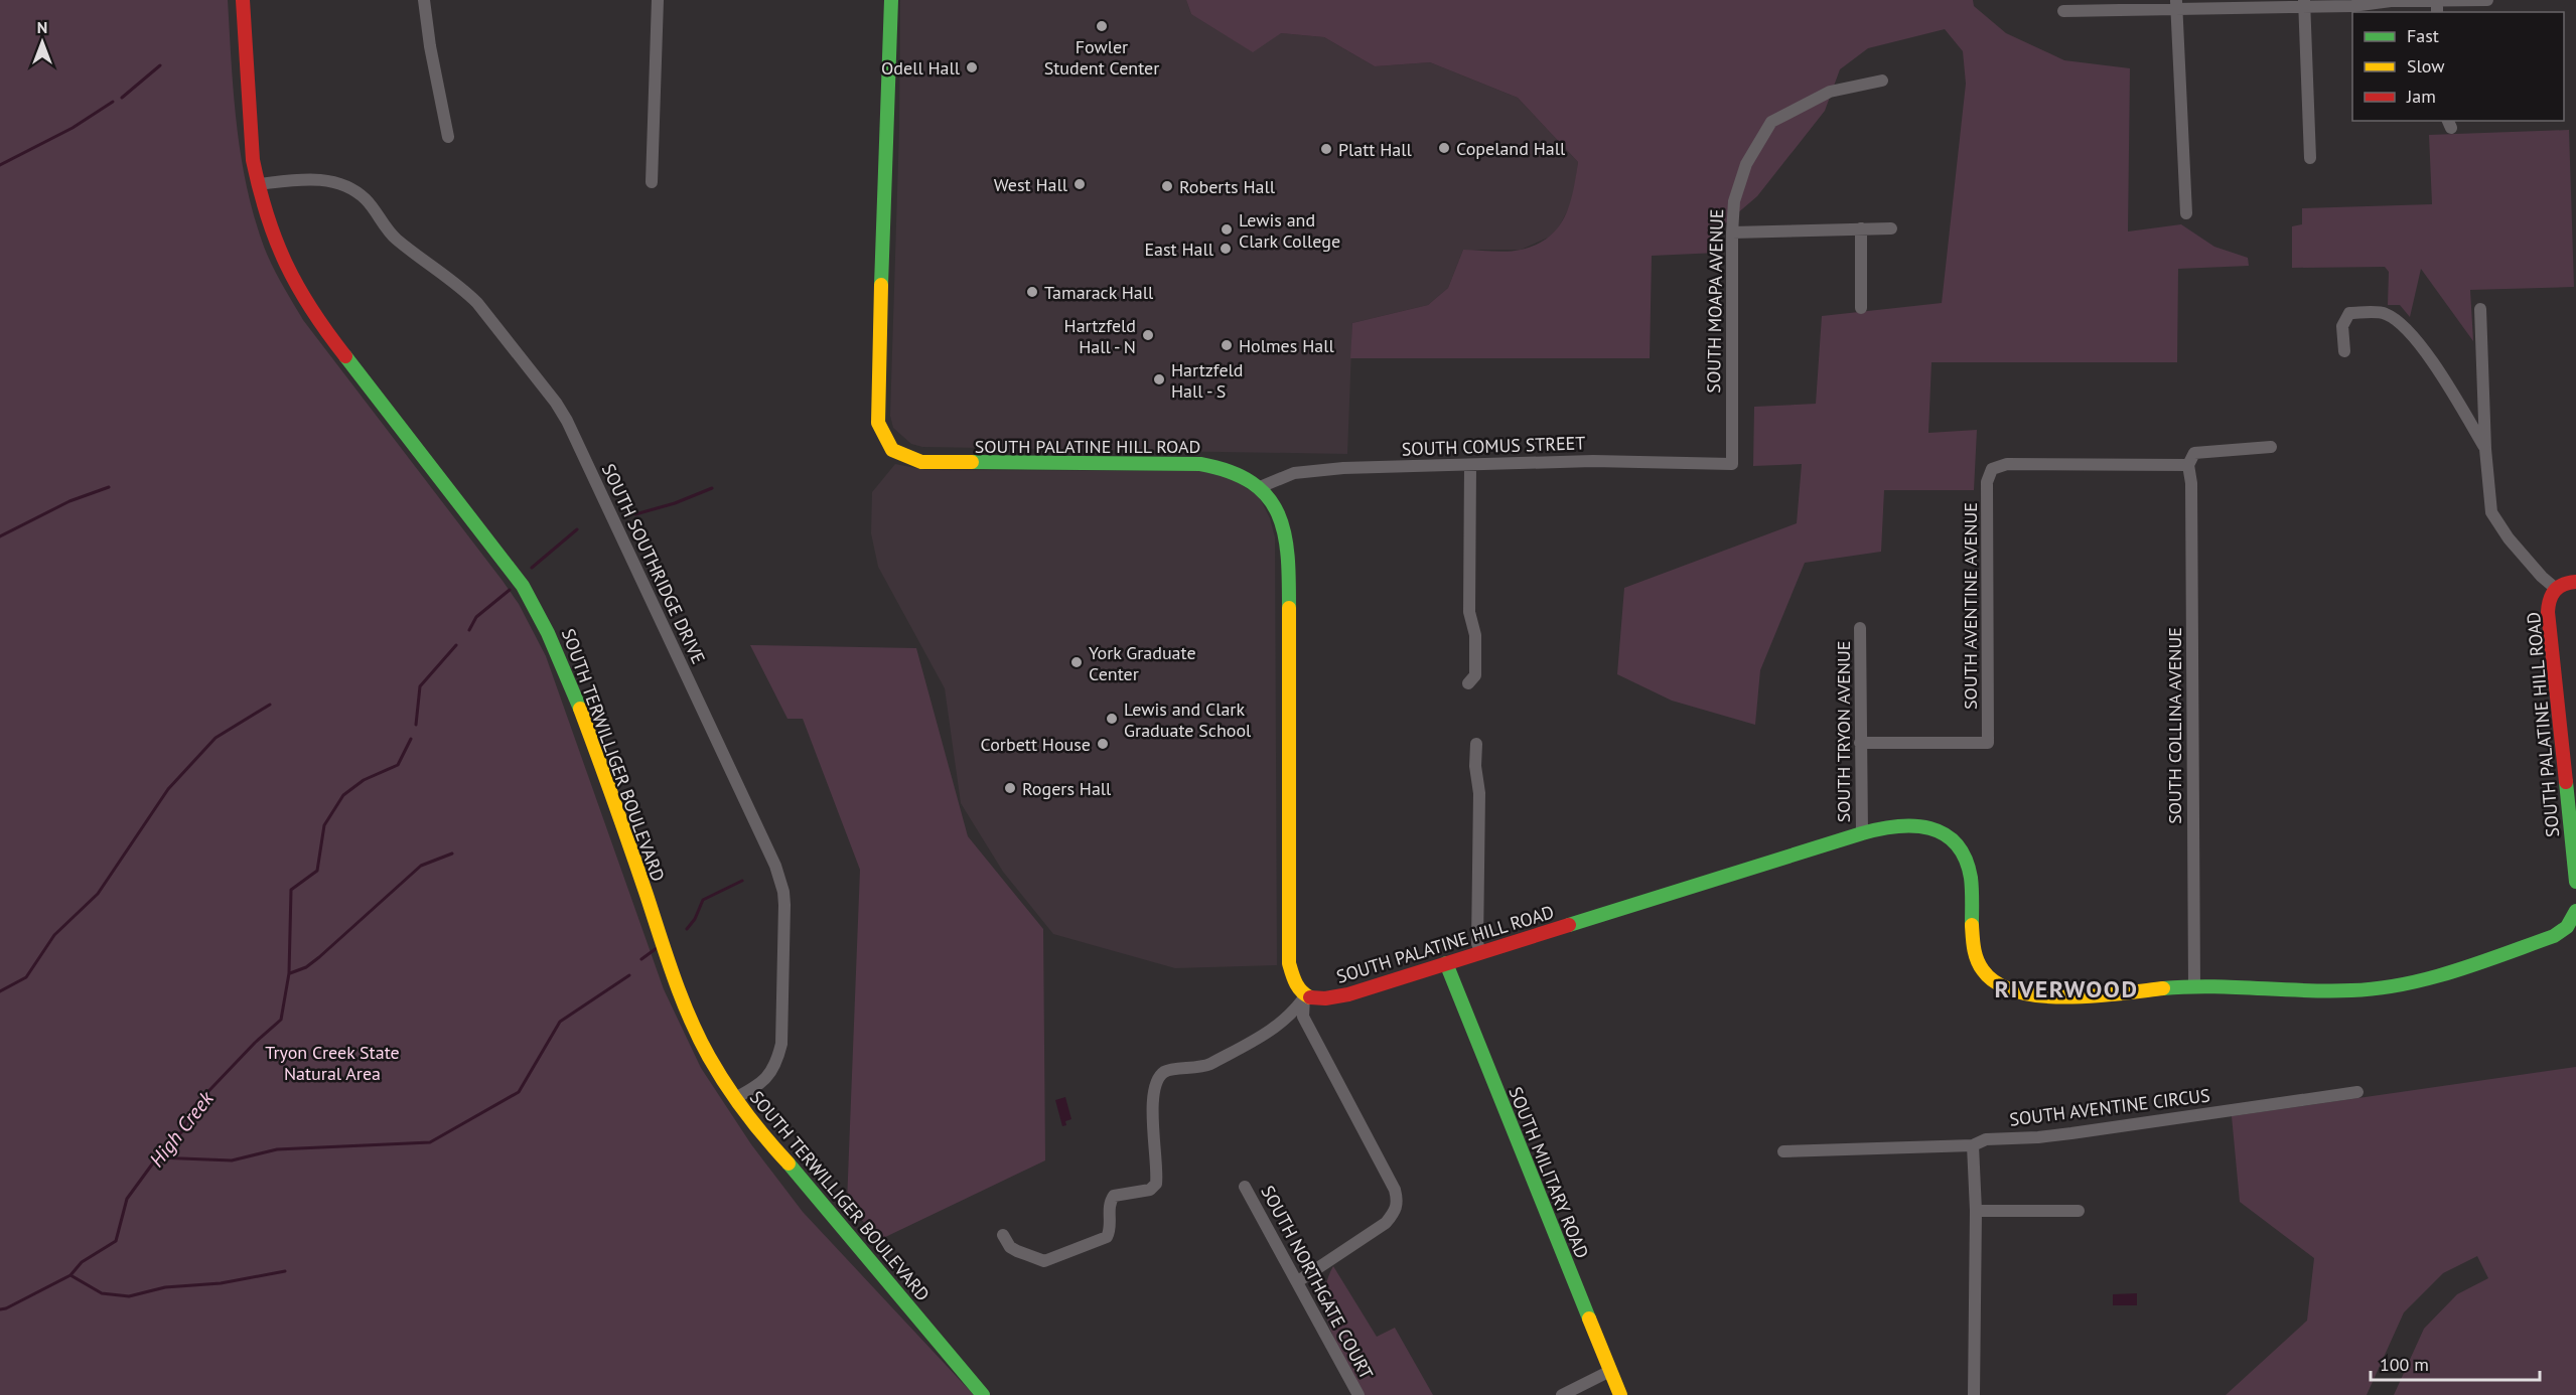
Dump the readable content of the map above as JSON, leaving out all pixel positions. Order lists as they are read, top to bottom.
{
  "streets": {
    "street": [
      "SOUTH MOAPA AVENUE",
      "SOUTH PALATINE HILL ROAD",
      "SOUTH COMUS STREET",
      "SOUTH SOUTHRIDGE DRIVE",
      "SOUTH AVENTINE AVENUE",
      "SOUTH COLLINA AVENUE",
      "SOUTH TRYON AVENUE",
      "SOUTH TERWILLIGER BOULEVARD",
      "SOUTH AVENTINE CIRCUS",
      "SOUTH MILITARY ROAD",
      "SOUTH NORTHGATE COURT"
    ]
  },
  "crossings": [
    ["SOUTH MOAPA AVENUE", "SOUTH COMUS STREET"],
    ["SOUTH PALATINE HILL ROAD", "SOUTH COMUS STREET"],
    ["SOUTH PALATINE HILL ROAD", "SOUTH COLLINA AVENUE"],
    ["SOUTH PALATINE HILL ROAD", "SOUTH TRYON AVENUE"],
    ["SOUTH PALATINE HILL ROAD", "SOUTH MILITARY ROAD"],
    ["SOUTH SOUTHRIDGE DRIVE", "SOUTH TERWILLIGER BOULEVARD"],
    ["SOUTH AVENTINE AVENUE", "SOUTH COLLINA AVENUE"],
    ["SOUTH AVENTINE AVENUE", "SOUTH TRYON AVENUE"]
  ],
  "districts": ["RIVERWOOD"],
  "water": ["High Creek"],
  "parks": ["Tryon Creek State Natural Area"],
  "places": [
    "Fowler Student Center",
    "Odell Hall",
    "Copeland Hall",
    "Platt Hall",
    "West Hall",
    "Roberts Hall",
    "Lewis and Clark College",
    "East Hall",
    "Tamarack Hall",
    "Hartzfeld Hall - N",
    "Holmes Hall",
    "Hartzfeld Hall - S",
    "York Graduate Center",
    "Lewis and Clark Graduate School",
    "Corbett House",
    "Rogers Hall"
  ],
  "legend": ["Fast", "Slow", "Jam"],
  "scale_bar": "100 m",
  "north": "top"
}
